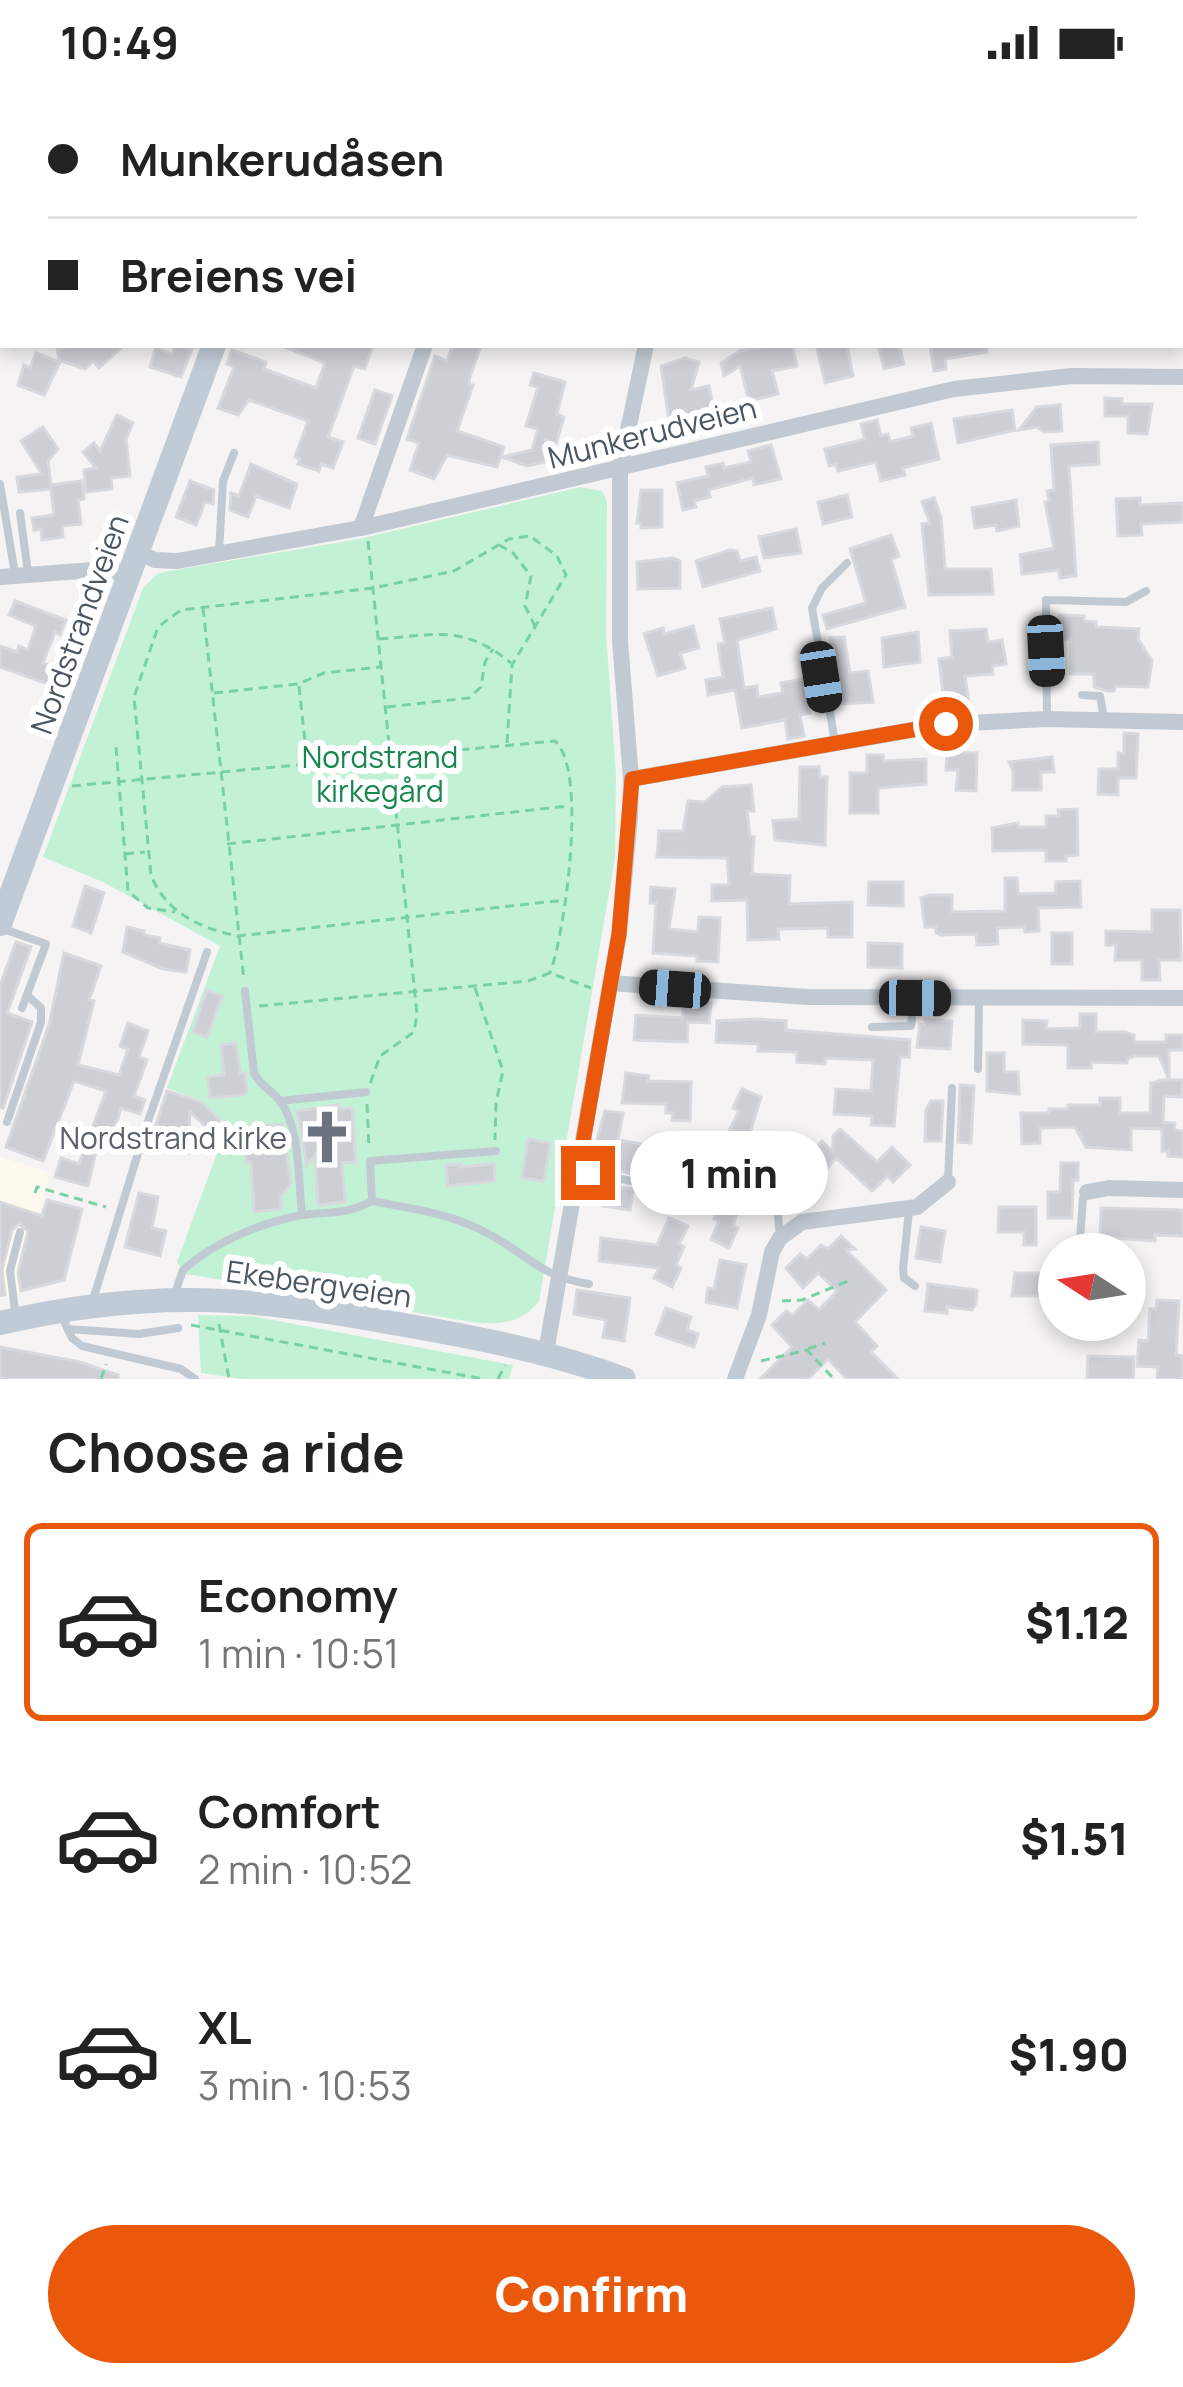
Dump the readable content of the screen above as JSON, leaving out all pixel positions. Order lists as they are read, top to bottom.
{
  "streets": {
    "main road": ["Nordstrandveien", "Ekebergveien"],
    "street": ["Munkerudveien"]
  },
  "crossings": [
    ["Munkerudveien", "Nordstrandveien"]
  ],
  "parks": ["Nordstrand kirkegård"],
  "places": {
    "church": ["Nordstrand kirke"]
  },
  "north": "left",
  "page": {
    "status": "10:49",
    "banner": ["Munkerudåsen", "Breiens vei"],
    "bubble": "1 min",
    "heading": "Choose a ride",
    "list": [
      {
        "name": "Economy",
        "note": "1 min · 10:51",
        "value": "$1.12"
      },
      {
        "name": "Comfort",
        "note": "2 min · 10:52",
        "value": "$1.51"
      },
      {
        "name": "XL",
        "note": "3 min · 10:53",
        "value": "$1.90"
      }
    ],
    "buttons": "Confirm"
  }
}
